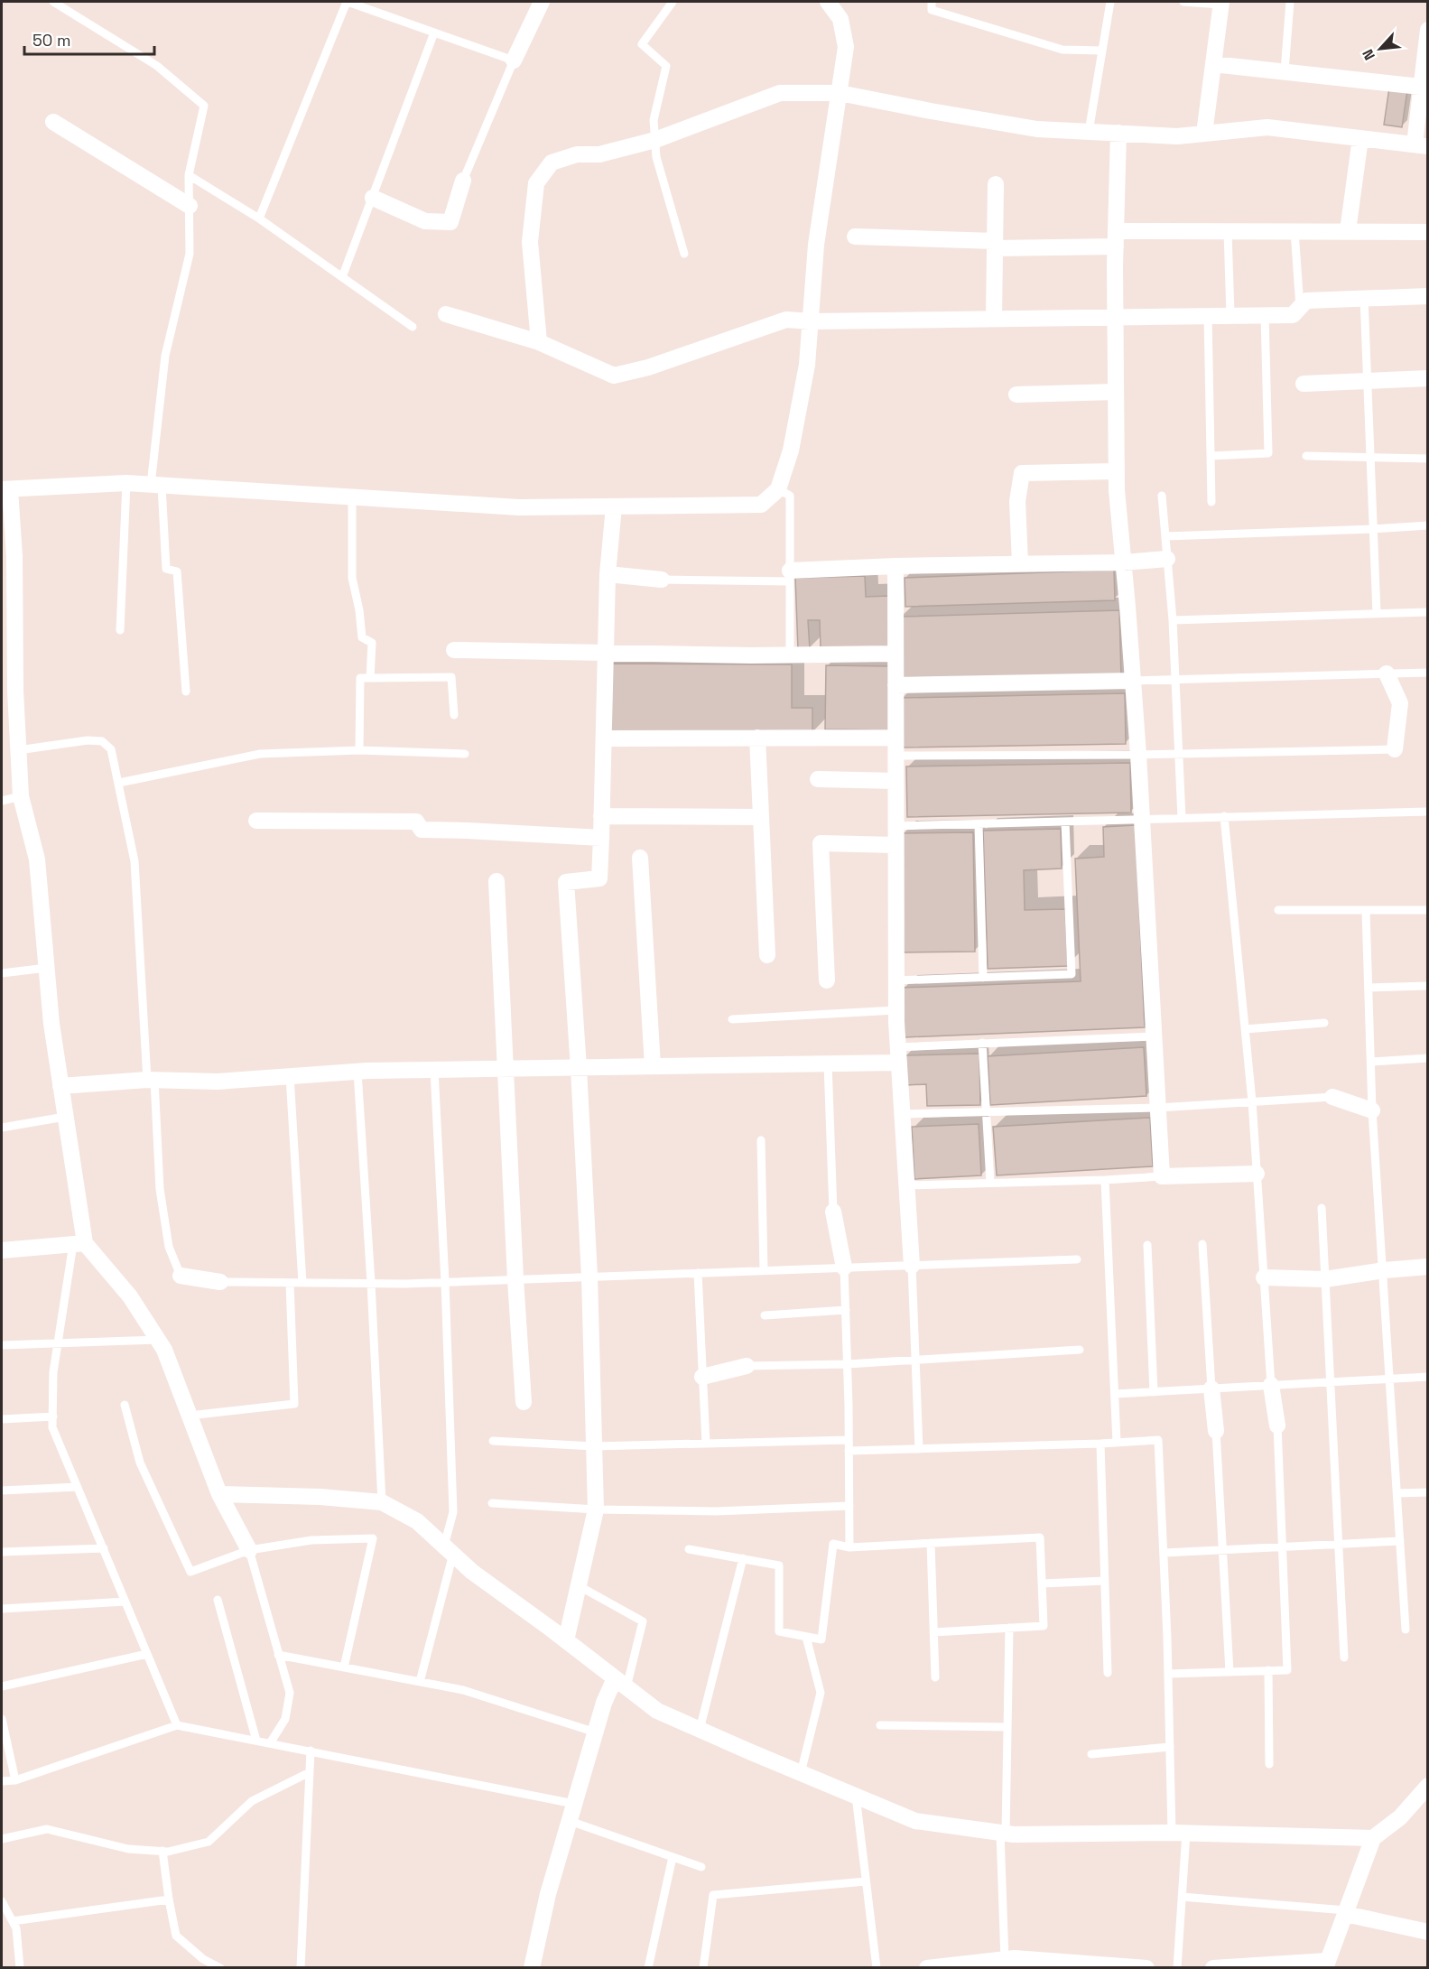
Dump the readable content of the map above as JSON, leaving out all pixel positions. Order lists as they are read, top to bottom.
{
  "scale_bar": "50 m",
  "north": "bottom left"
}
